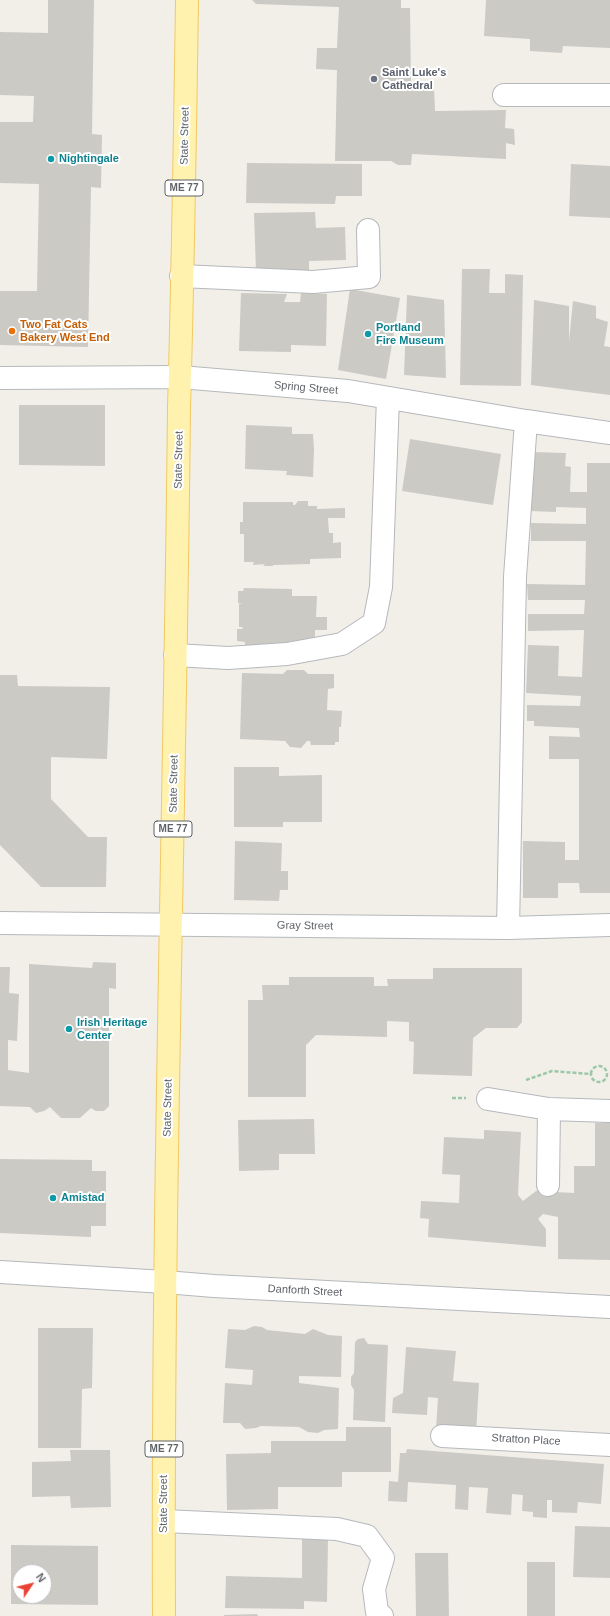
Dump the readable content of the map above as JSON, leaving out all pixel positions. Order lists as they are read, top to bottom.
{
  "streets": {
    "main road": ["State Street", "ME 77"],
    "street": [
      "Spring Street",
      "Gray Street",
      "Danforth Street",
      "Stratton Place"
    ]
  },
  "crossings": [
    ["State Street", "Spring Street"],
    ["State Street", "Gray Street"],
    ["State Street", "Danforth Street"]
  ],
  "places": [
    "Saint Luke's Cathedral",
    "Nightingale",
    "Two Fat Cats Bakery West End",
    "Portland Fire Museum",
    "Irish Heritage Center",
    "Amistad"
  ],
  "north": "top right"
}
